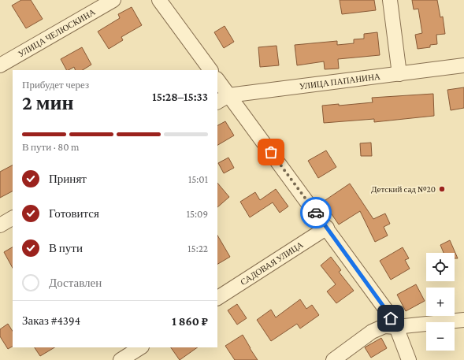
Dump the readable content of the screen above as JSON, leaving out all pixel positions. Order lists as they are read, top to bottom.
{
  "streets": {
    "street": ["УЛИЦА ЧЕЛЮСКИНА", "УЛИЦА ПАПАНИНА", "САДОВАЯ УЛИЦА"]
  },
  "places": ["Детский сад №20"],
  "page": {
    "heading": ["2 мин", "Прибудет через", "15:28–15:33"],
    "panel": ["Заказ #4394", "1 860 ₽"],
    "bar": "В пути · 80 m",
    "list": [
      ["Принят", "15:01"],
      ["Готовится", "15:09"],
      ["В пути", "15:22"],
      "Доставлен"
    ],
    "map_buttons": ["+", "−"]
  }
}
